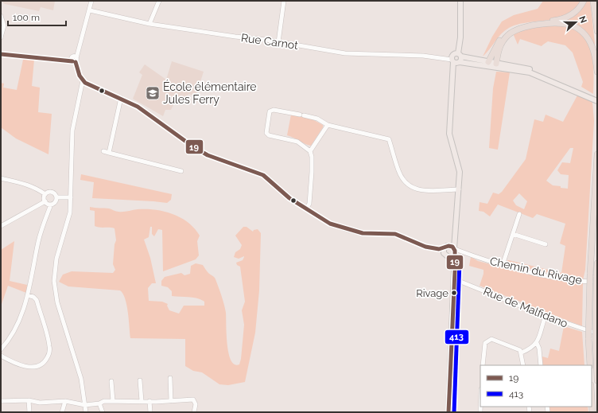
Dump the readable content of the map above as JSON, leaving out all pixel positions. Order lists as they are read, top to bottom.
{
  "streets": {
    "street": ["Rue Carnot", "Chemin du Rivage", "Rue de Malfidano"]
  },
  "places": {
    "school or university": ["École élémentaire Jules Ferry"],
    "other": ["Rivage"]
  },
  "lines": ["transit line 19", "transit line 413"],
  "legend": ["19", "413"],
  "scale_bar": "100 m",
  "north": "right"
}
